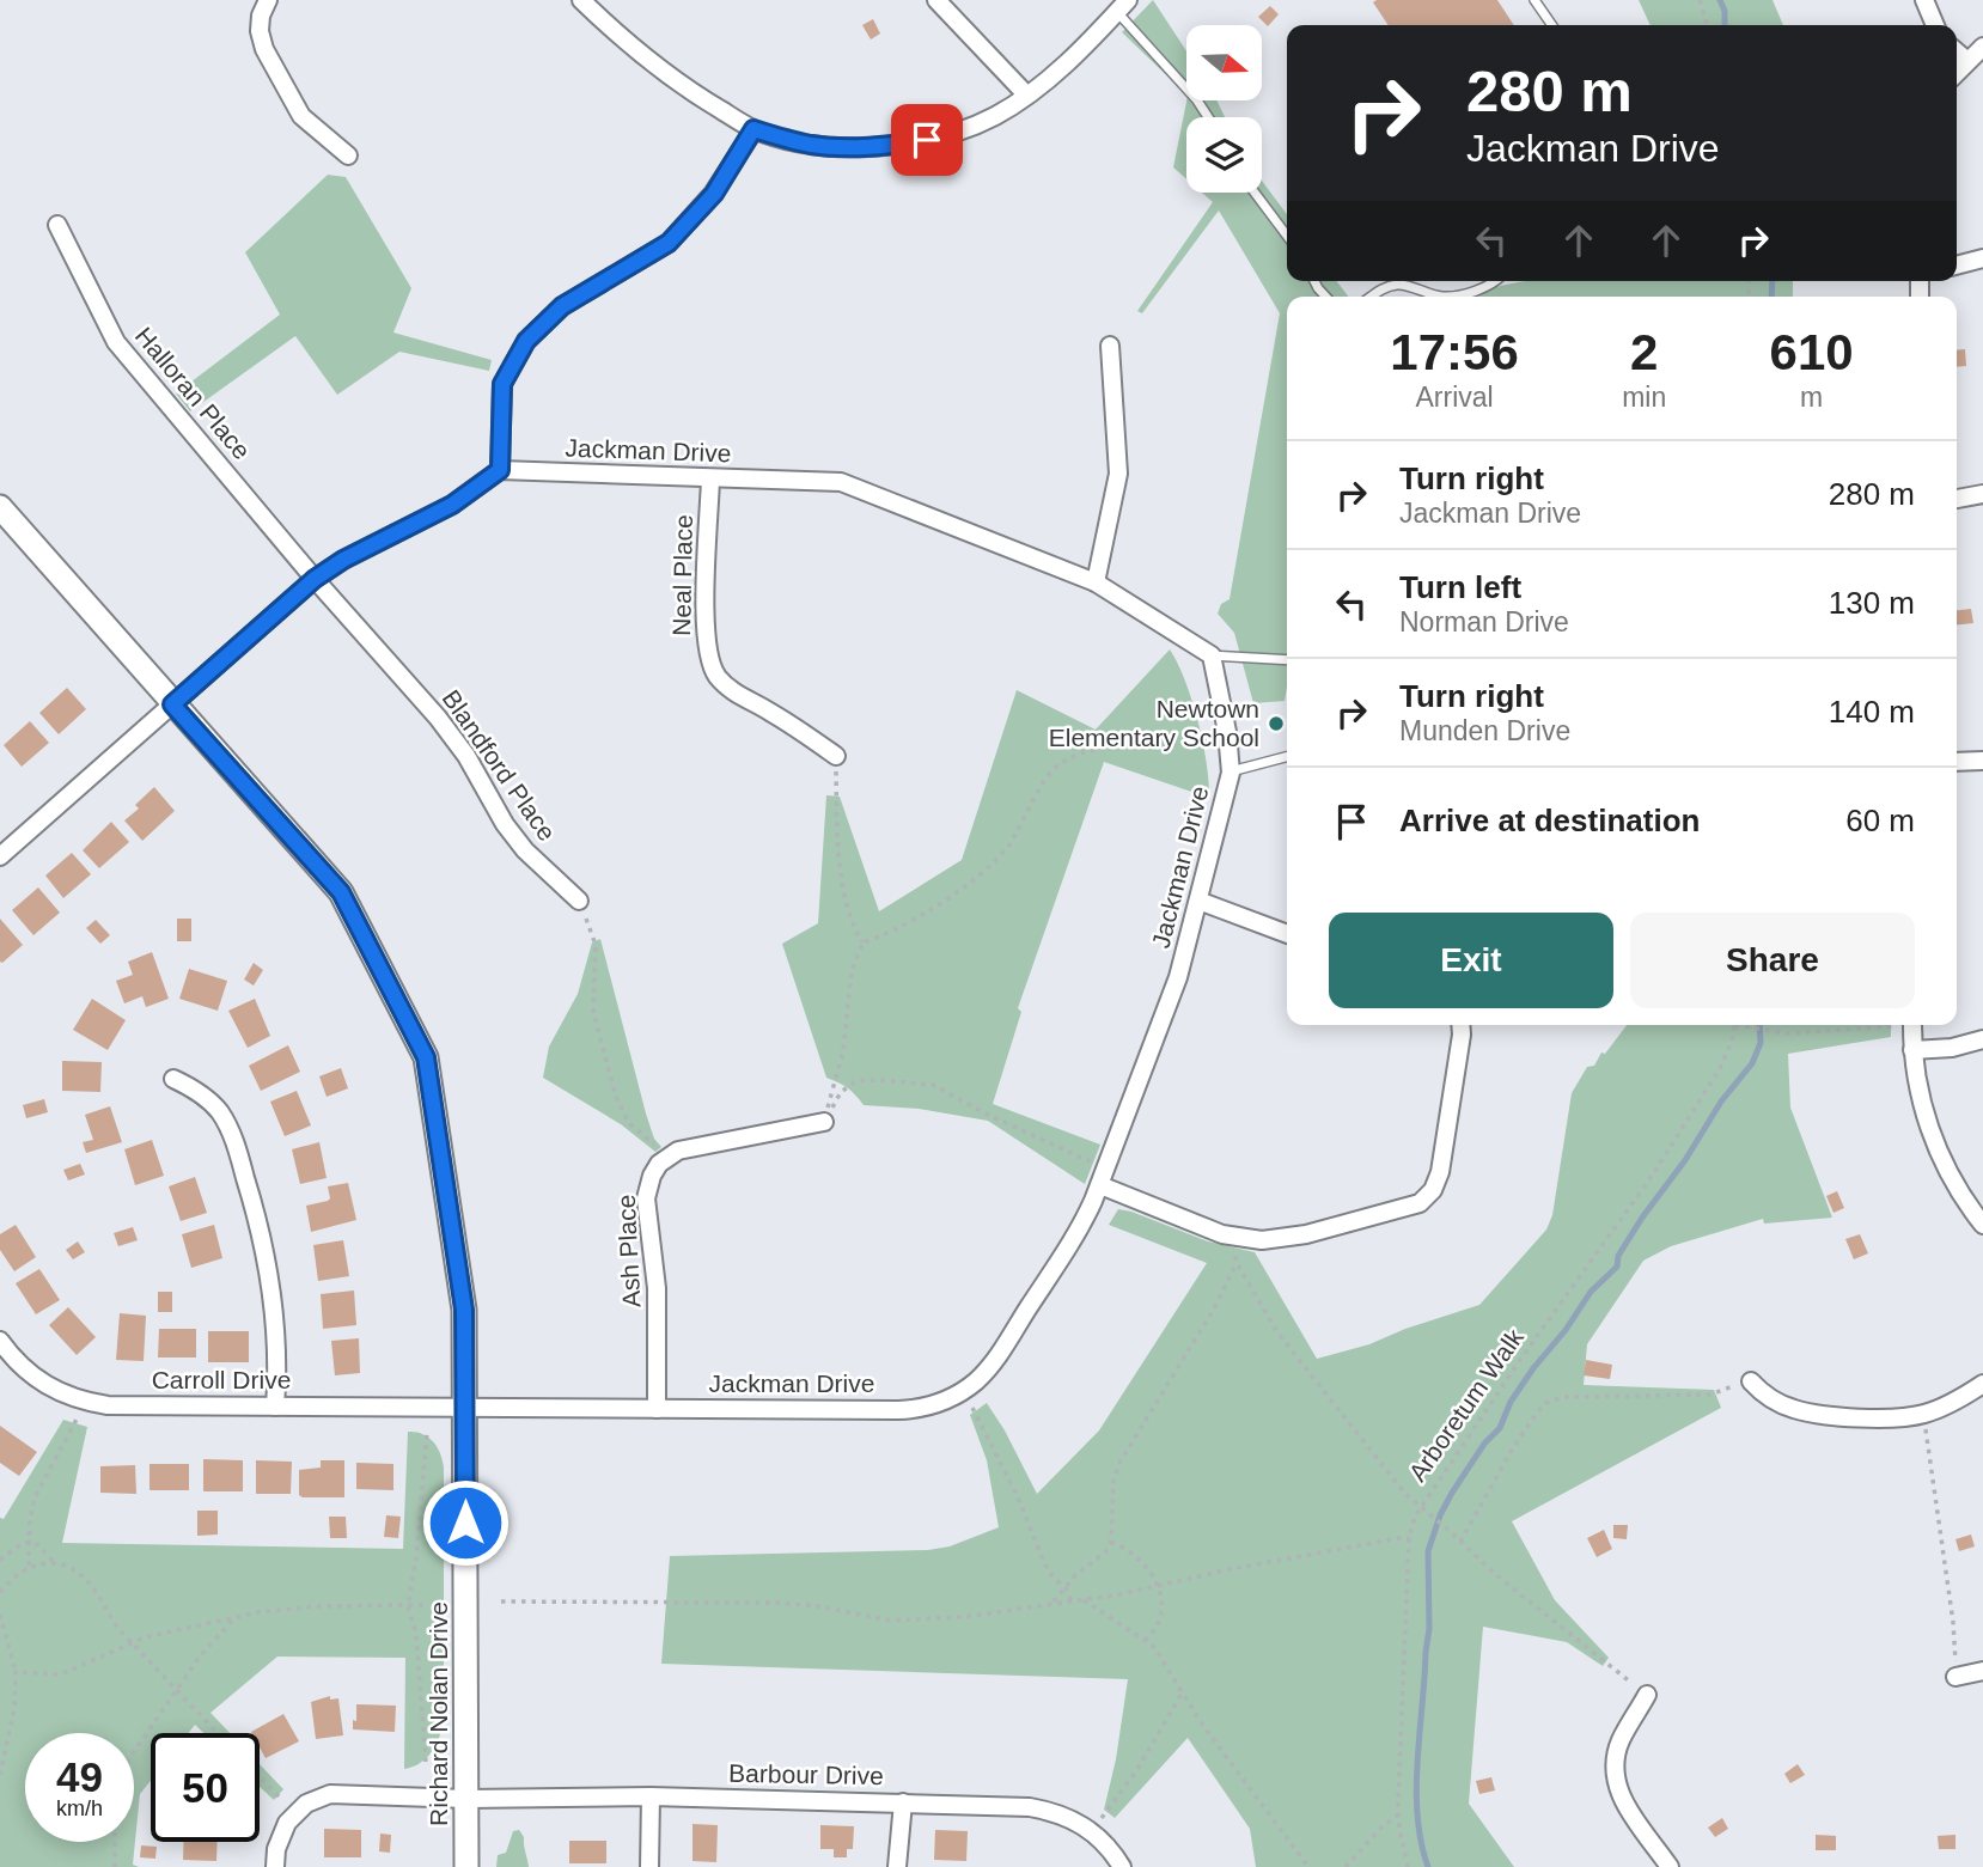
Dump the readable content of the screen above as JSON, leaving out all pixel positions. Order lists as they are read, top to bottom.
{
  "streets": {
    "main road": ["Richard Nolan Drive"],
    "street": [
      "Halloran Place",
      "Jackman Drive",
      "Neal Place",
      "Blandford Place",
      "Ash Place",
      "Carroll Drive",
      "Barbour Drive"
    ],
    "path": ["Arboretum Walk"]
  },
  "crossings": [
    ["Halloran Place", "Blandford Place"],
    ["Jackman Drive", "Neal Place"],
    ["Jackman Drive", "Ash Place"],
    ["Jackman Drive", "Carroll Drive"],
    ["Jackman Drive", "Richard Nolan Drive"],
    ["Carroll Drive", "Richard Nolan Drive"],
    ["Richard Nolan Drive", "Barbour Drive"]
  ],
  "places": ["Newtown Elementary School"],
  "north": "right",
  "page": {
    "turn": ["280 m", "Jackman Drive"],
    "eta": [
      "17:56",
      "Arrival",
      "2",
      "min",
      "610",
      "m"
    ],
    "list": [
      {
        "name": "Turn right",
        "note": "Jackman Drive",
        "value": "280 m"
      },
      {
        "name": "Turn left",
        "note": "Norman Drive",
        "value": "130 m"
      },
      {
        "name": "Turn right",
        "note": "Munden Drive",
        "value": "140 m"
      },
      {
        "name": "Arrive at destination",
        "value": "60 m"
      }
    ],
    "buttons": ["Exit", "Share"],
    "speed": "49 km/h",
    "limit": "50"
  }
}
